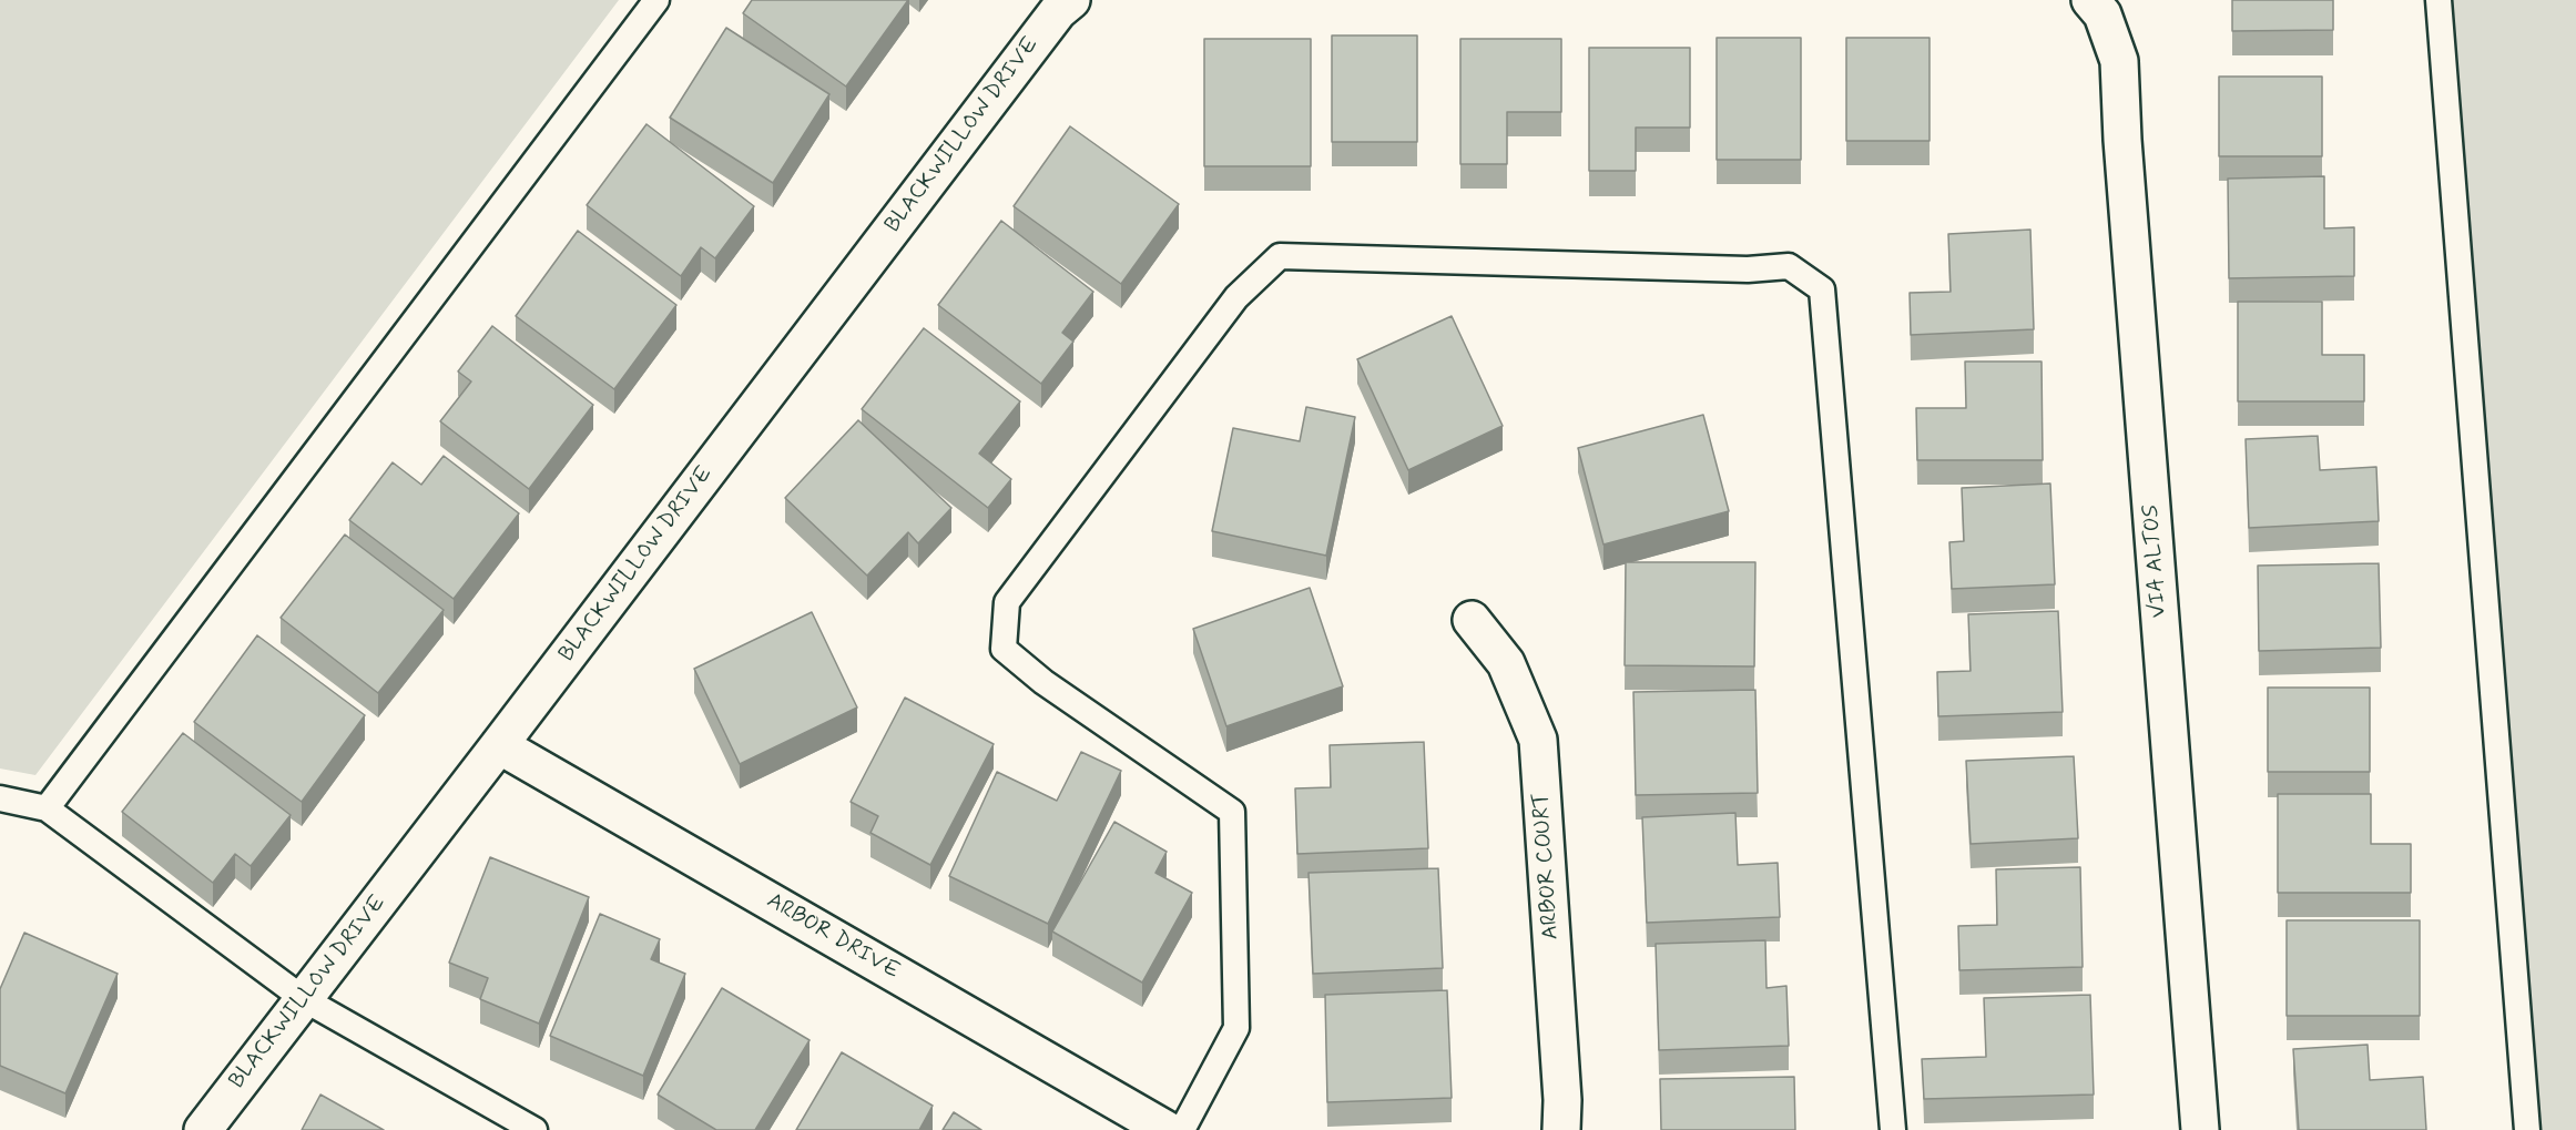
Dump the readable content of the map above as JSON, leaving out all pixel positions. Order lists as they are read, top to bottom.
{
  "streets": {
    "street": [
      "BLACKWILLOW DRIVE",
      "VIA ALTOS",
      "ARBOR COURT",
      "ARBOR DRIVE"
    ]
  },
  "crossings": [
    ["BLACKWILLOW DRIVE", "ARBOR DRIVE"]
  ]
}
